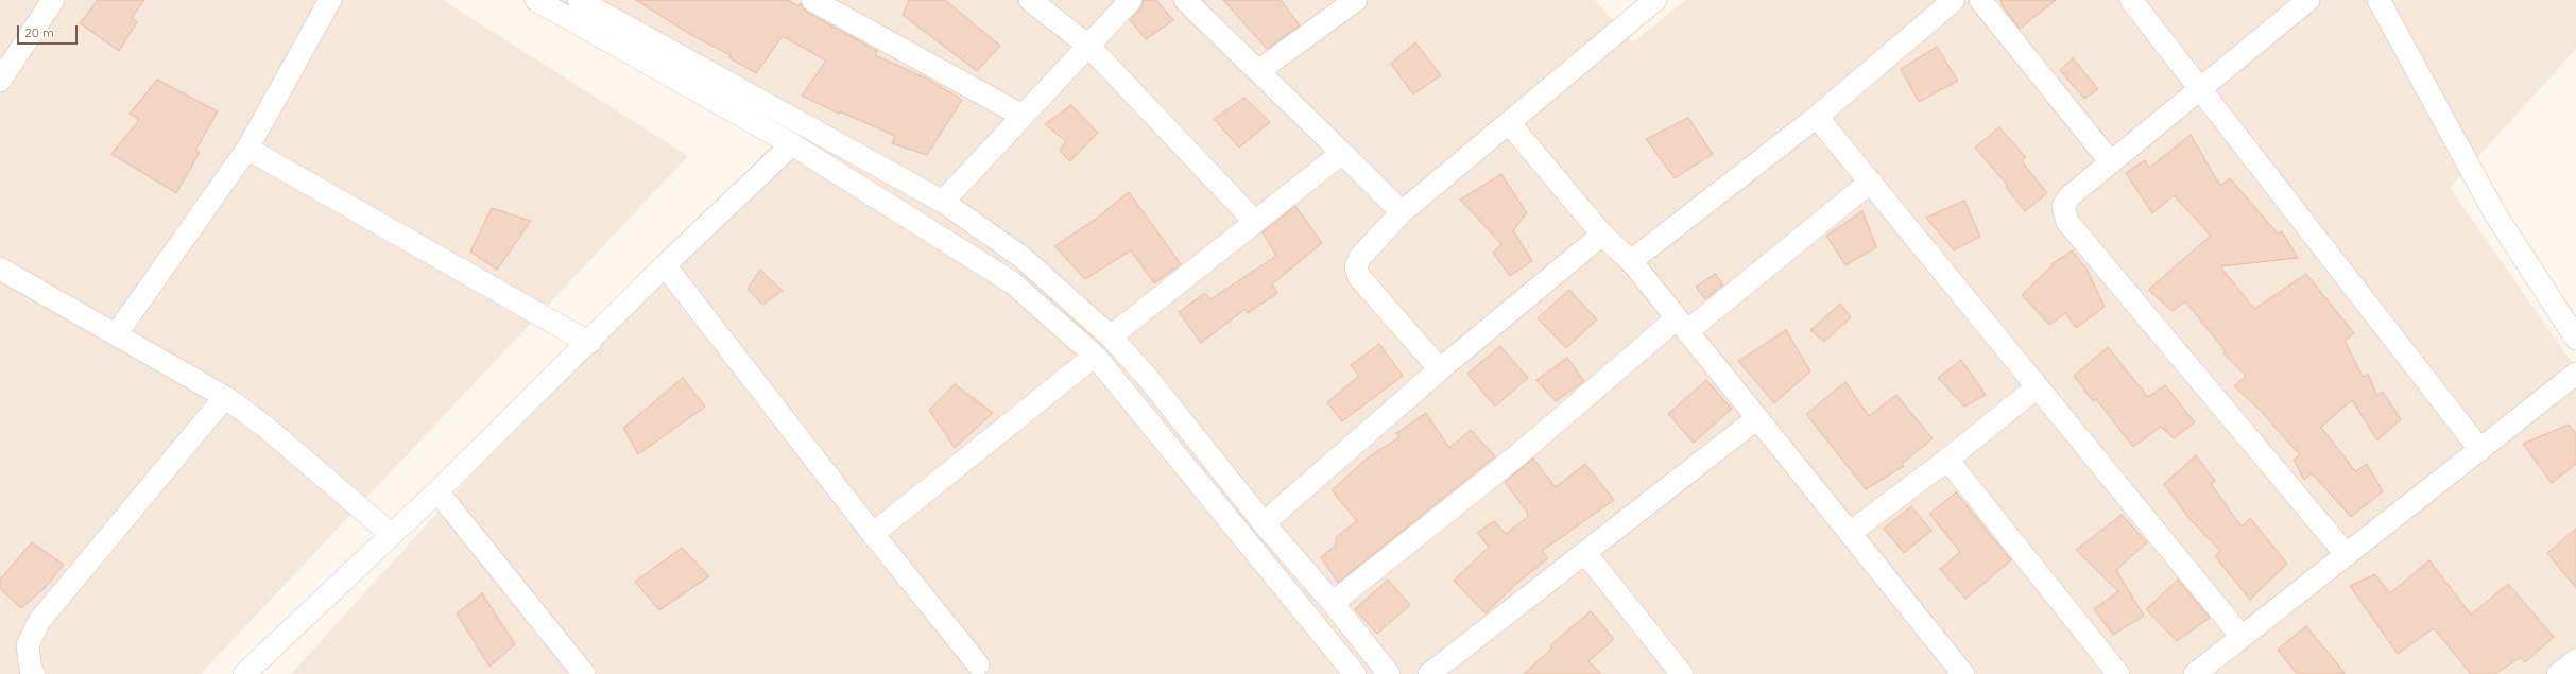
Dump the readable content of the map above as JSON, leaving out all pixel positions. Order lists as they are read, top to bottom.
{
  "scale_bar": "20 m"
}
